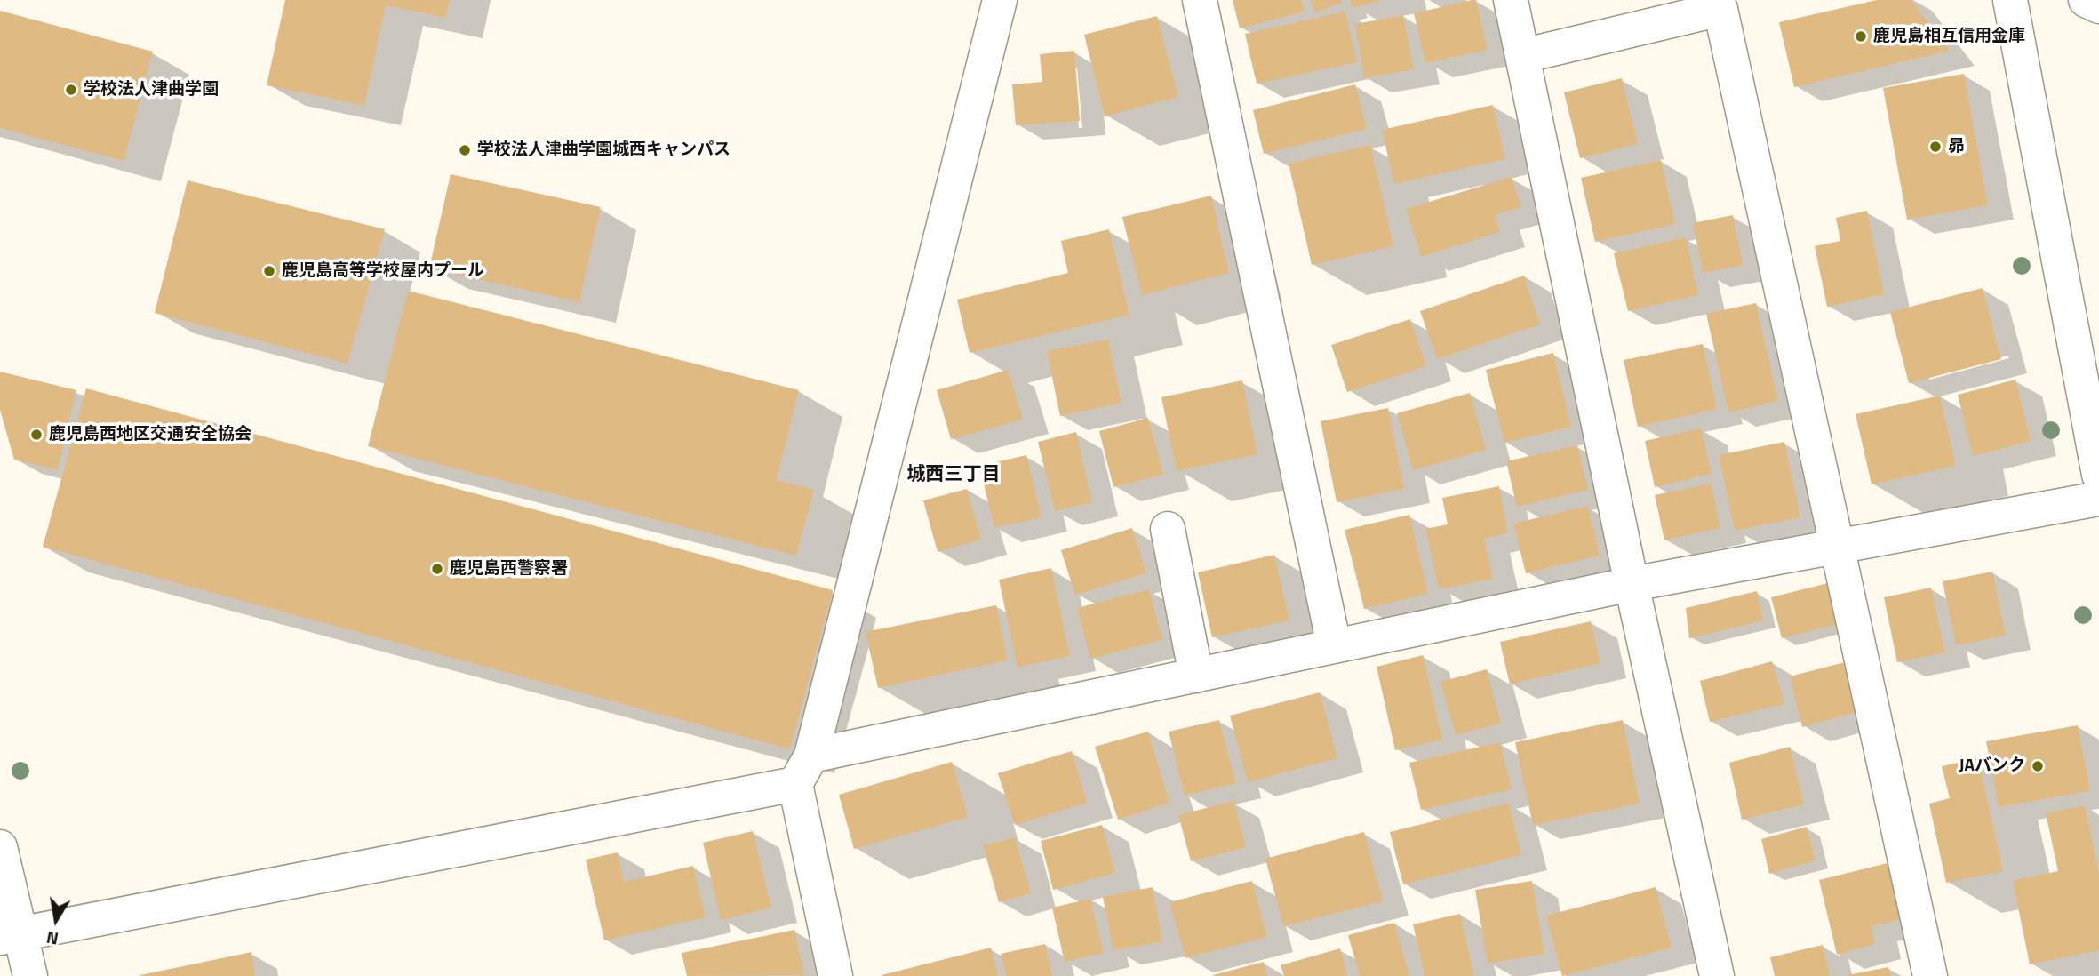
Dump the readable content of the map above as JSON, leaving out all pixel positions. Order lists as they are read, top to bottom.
{
  "districts": ["城西三丁目"],
  "places": [
    "鹿児島相互信用金庫",
    "学校法人津曲学園",
    "昴",
    "学校法人津曲学園城西キャンパス",
    "鹿児島高等学校屋内プール",
    "鹿児島西地区交通安全協会",
    "鹿児島西警察署",
    "JAバンク"
  ],
  "north": "bottom"
}
